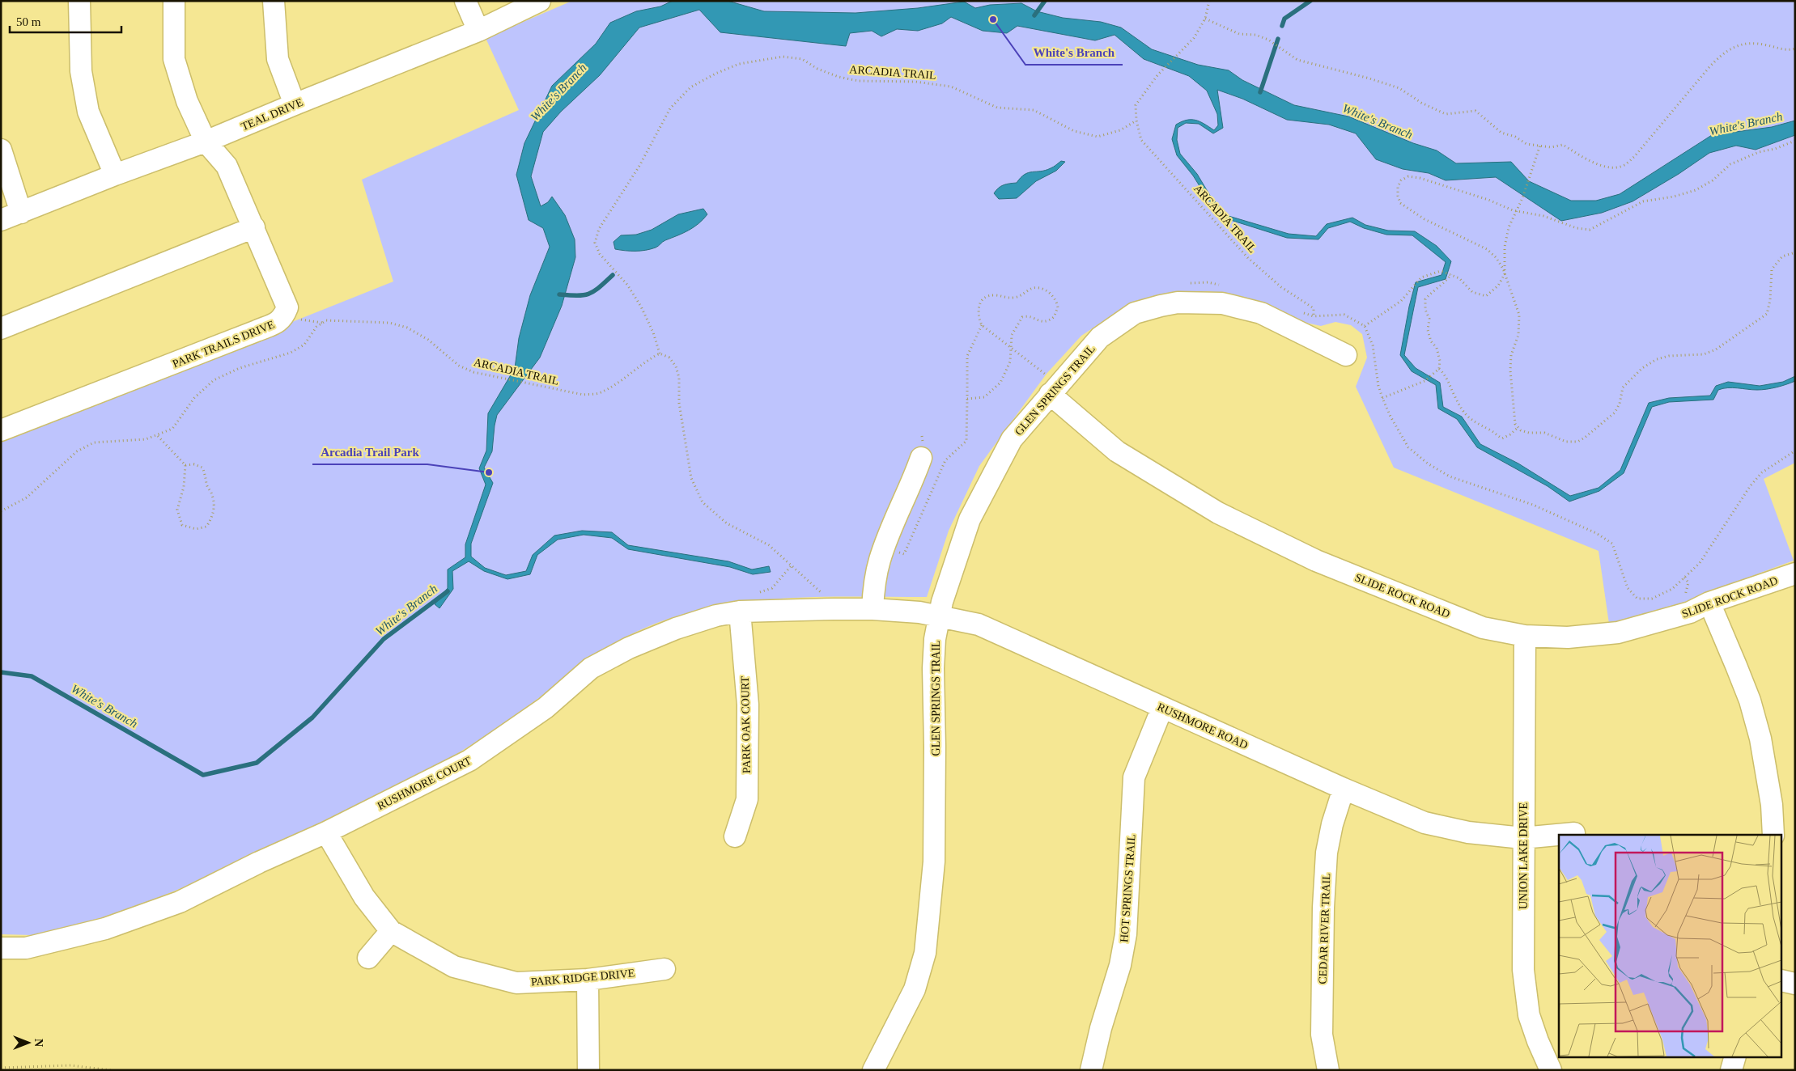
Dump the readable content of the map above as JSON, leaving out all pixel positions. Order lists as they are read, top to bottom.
{
  "streets": {
    "street": [
      "TEAL DRIVE",
      "PARK TRAILS DRIVE",
      "GLEN SPRINGS TRAIL",
      "SLIDE ROCK ROAD",
      "PARK OAK COURT",
      "RUSHMORE ROAD",
      "RUSHMORE COURT",
      "UNION LAKE DRIVE",
      "HOT SPRINGS TRAIL",
      "CEDAR RIVER TRAIL",
      "PARK RIDGE DRIVE"
    ],
    "path": ["ARCADIA TRAIL"]
  },
  "crossings": [
    ["ARCADIA TRAIL", "PARK TRAILS DRIVE"],
    ["TEAL DRIVE", "PARK TRAILS DRIVE"],
    ["GLEN SPRINGS TRAIL", "SLIDE ROCK ROAD"],
    ["GLEN SPRINGS TRAIL", "RUSHMORE ROAD"],
    ["SLIDE ROCK ROAD", "UNION LAKE DRIVE"],
    ["PARK OAK COURT", "RUSHMORE COURT"],
    ["RUSHMORE ROAD", "RUSHMORE COURT"],
    ["RUSHMORE ROAD", "UNION LAKE DRIVE"],
    ["RUSHMORE ROAD", "HOT SPRINGS TRAIL"],
    ["RUSHMORE ROAD", "CEDAR RIVER TRAIL"],
    ["RUSHMORE COURT", "PARK RIDGE DRIVE"]
  ],
  "water": ["White's Branch"],
  "places": ["White's Branch", "Arcadia Trail Park"],
  "scale_bar": "50 m",
  "north": "right"
}
